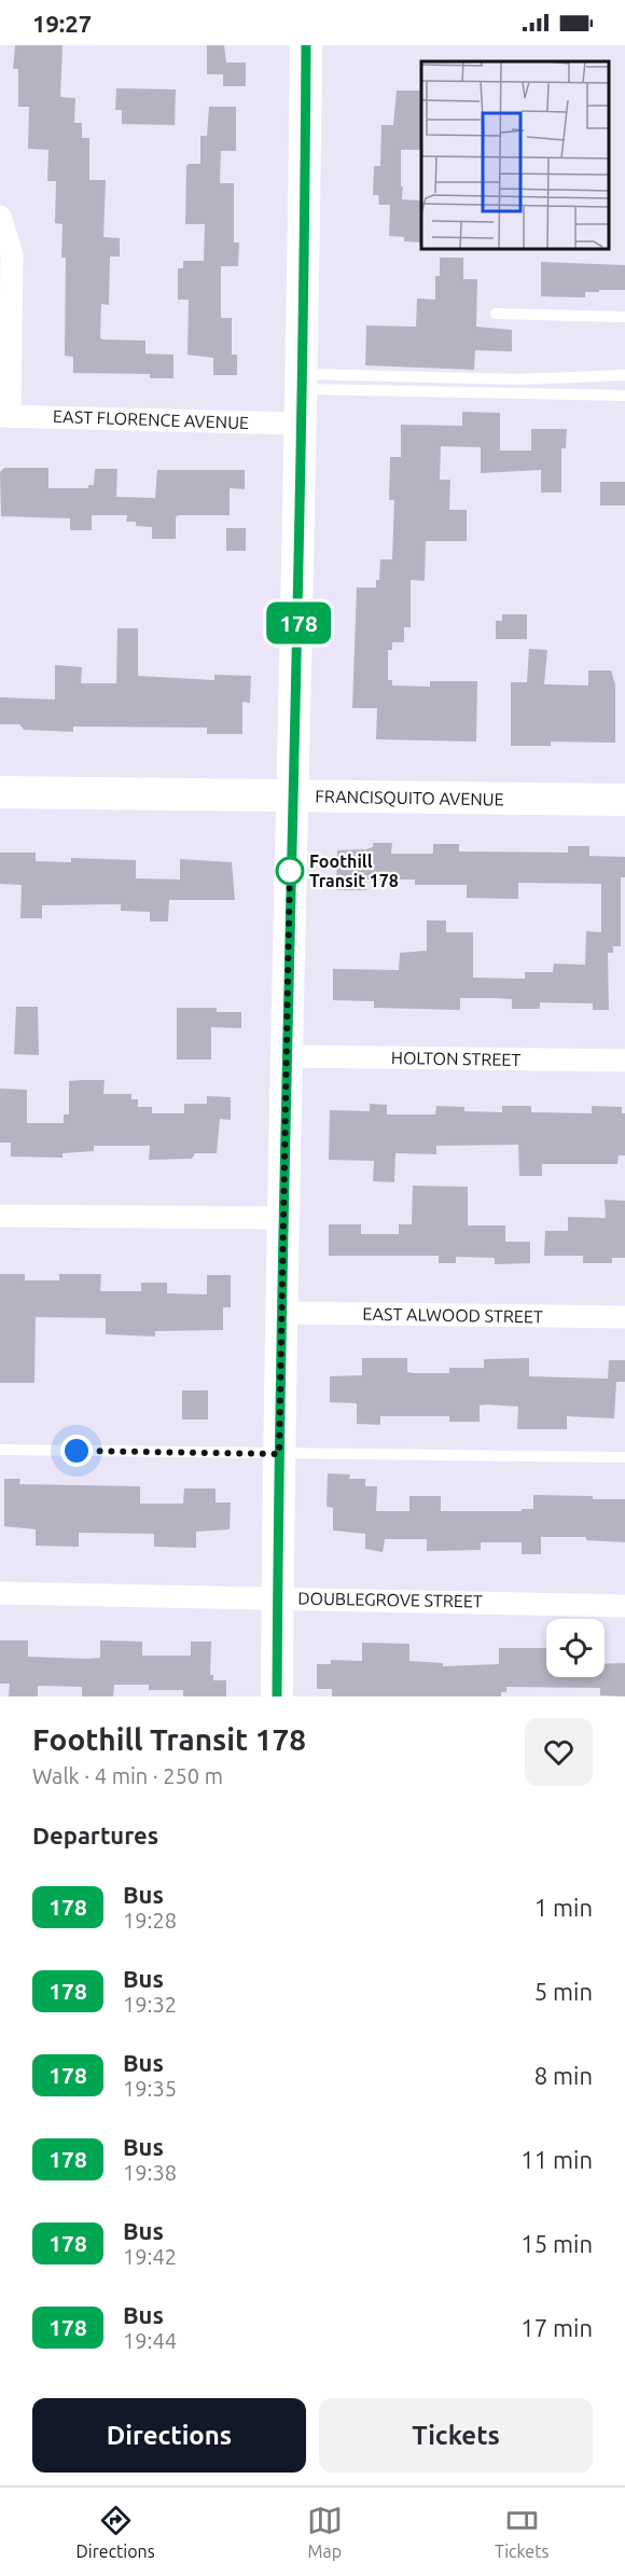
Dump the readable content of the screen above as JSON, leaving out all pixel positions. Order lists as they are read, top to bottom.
{
  "streets": {
    "main road": ["FRANCISQUITO AVENUE"],
    "street": [
      "EAST FLORENCE AVENUE",
      "HOLTON STREET",
      "EAST ALWOOD STREET",
      "DOUBLEGROVE STREET"
    ]
  },
  "places": ["Foothill Transit 178"],
  "lines": ["bus line 178"],
  "page": {
    "status": "19:27",
    "on_map": "178",
    "heading": [
      ["Foothill Transit 178", "Walk · 4 min · 250 m"],
      "Departures"
    ],
    "list": [
      {
        "mark": "178",
        "name": "Bus",
        "note": "19:28",
        "value": "1 min"
      },
      {
        "mark": "178",
        "name": "Bus",
        "note": "19:32",
        "value": "5 min"
      },
      {
        "mark": "178",
        "name": "Bus",
        "note": "19:35",
        "value": "8 min"
      },
      {
        "mark": "178",
        "name": "Bus",
        "note": "19:38",
        "value": "11 min"
      },
      {
        "mark": "178",
        "name": "Bus",
        "note": "19:42",
        "value": "15 min"
      },
      {
        "mark": "178",
        "name": "Bus",
        "note": "19:44",
        "value": "17 min"
      }
    ],
    "buttons": ["Directions", "Tickets"],
    "tabs": ["Directions", "Map", "Tickets"]
  }
}
